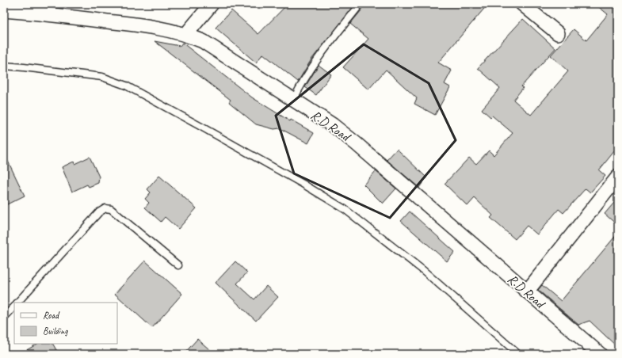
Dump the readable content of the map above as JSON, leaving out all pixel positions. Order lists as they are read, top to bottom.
{
  "streets": {
    "street": ["R.D Road"]
  },
  "legend": ["Road", "Building"]
}
